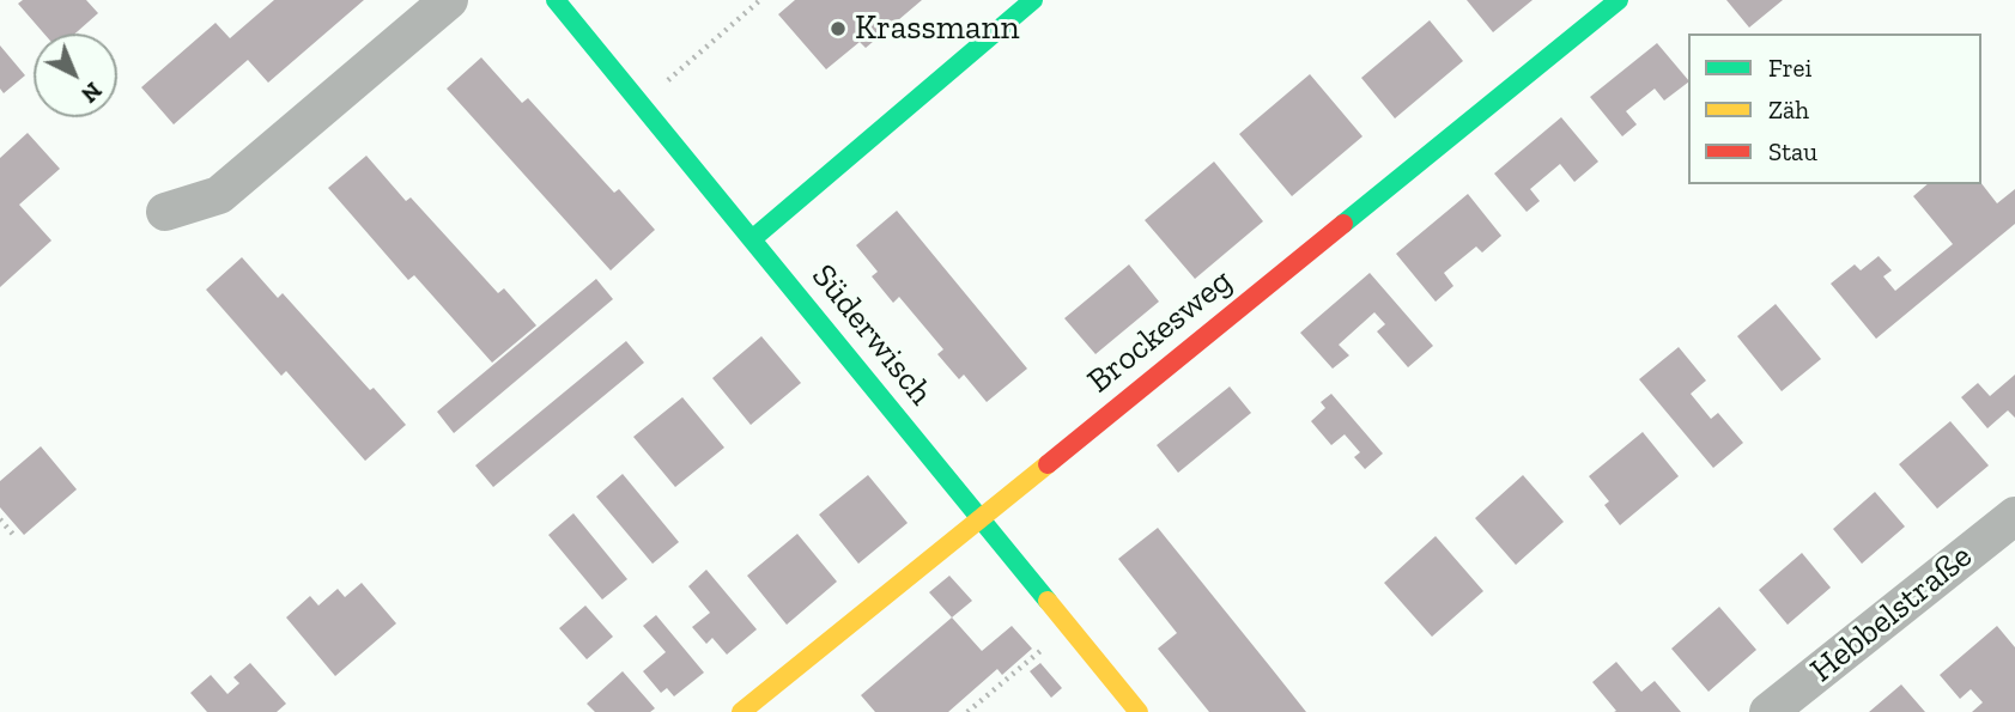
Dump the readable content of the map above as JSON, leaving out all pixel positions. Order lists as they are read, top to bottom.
{
  "streets": {
    "street": ["Brockesweg", "Süderwisch", "Hebbelstraße"]
  },
  "crossings": [
    ["Brockesweg", "Süderwisch"]
  ],
  "places": ["Krassmann"],
  "legend": ["Frei", "Zäh", "Stau"],
  "north": "bottom right"
}
